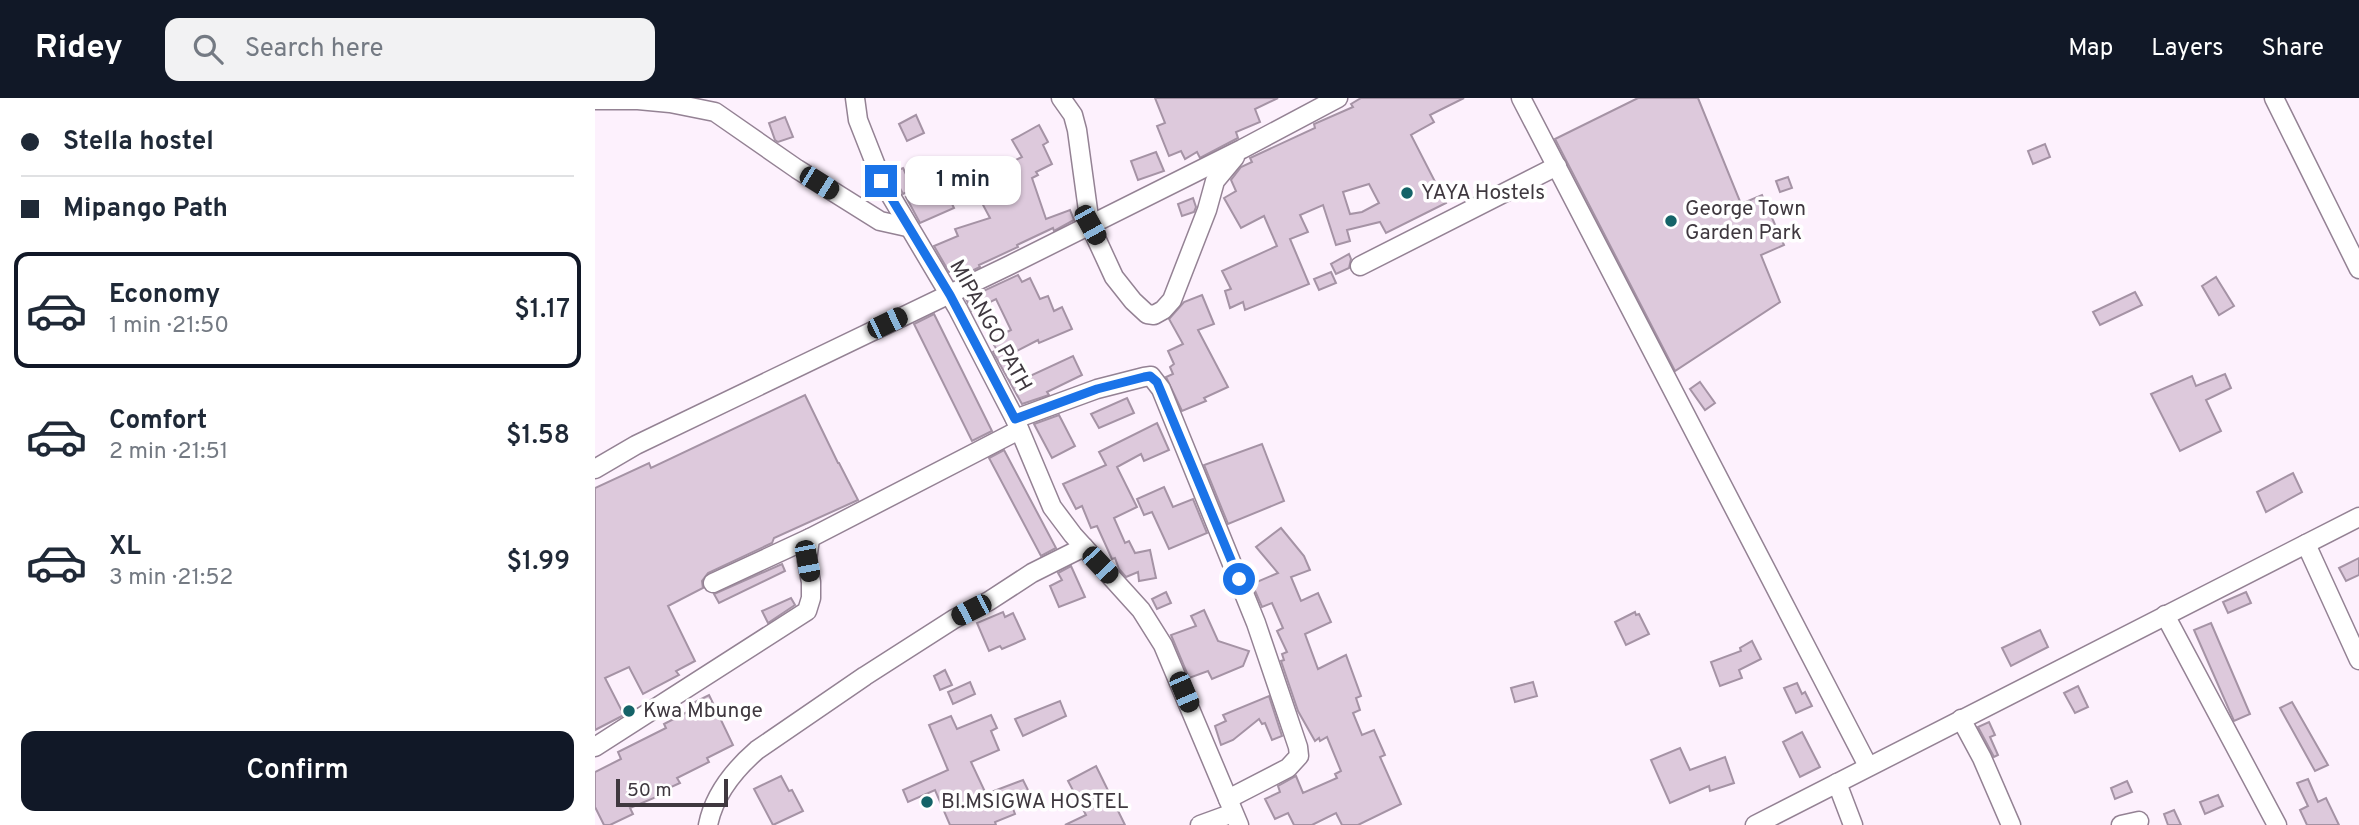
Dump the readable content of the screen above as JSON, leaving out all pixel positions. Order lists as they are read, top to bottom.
{
  "streets": {
    "street": ["MIPANGO PATH"]
  },
  "places": [
    "YAYA Hostels",
    "George Town Garden Park",
    "Kwa Mbunge",
    "BI.MSIGWA HOSTEL"
  ],
  "scale_bar": "50 m",
  "page": {
    "header": "Ridey",
    "search": "Search here",
    "nav": ["Map", "Layers", "Share"],
    "banner": ["Stella hostel", "Mipango Path"],
    "bubble": "1 min",
    "list": [
      {
        "name": "Economy",
        "note": "1 min · 21:50",
        "value": "$1.17"
      },
      {
        "name": "Comfort",
        "note": "2 min · 21:51",
        "value": "$1.58"
      },
      {
        "name": "XL",
        "note": "3 min · 21:52",
        "value": "$1.99"
      }
    ],
    "buttons": "Confirm",
    "scale": "50 m"
  }
}
